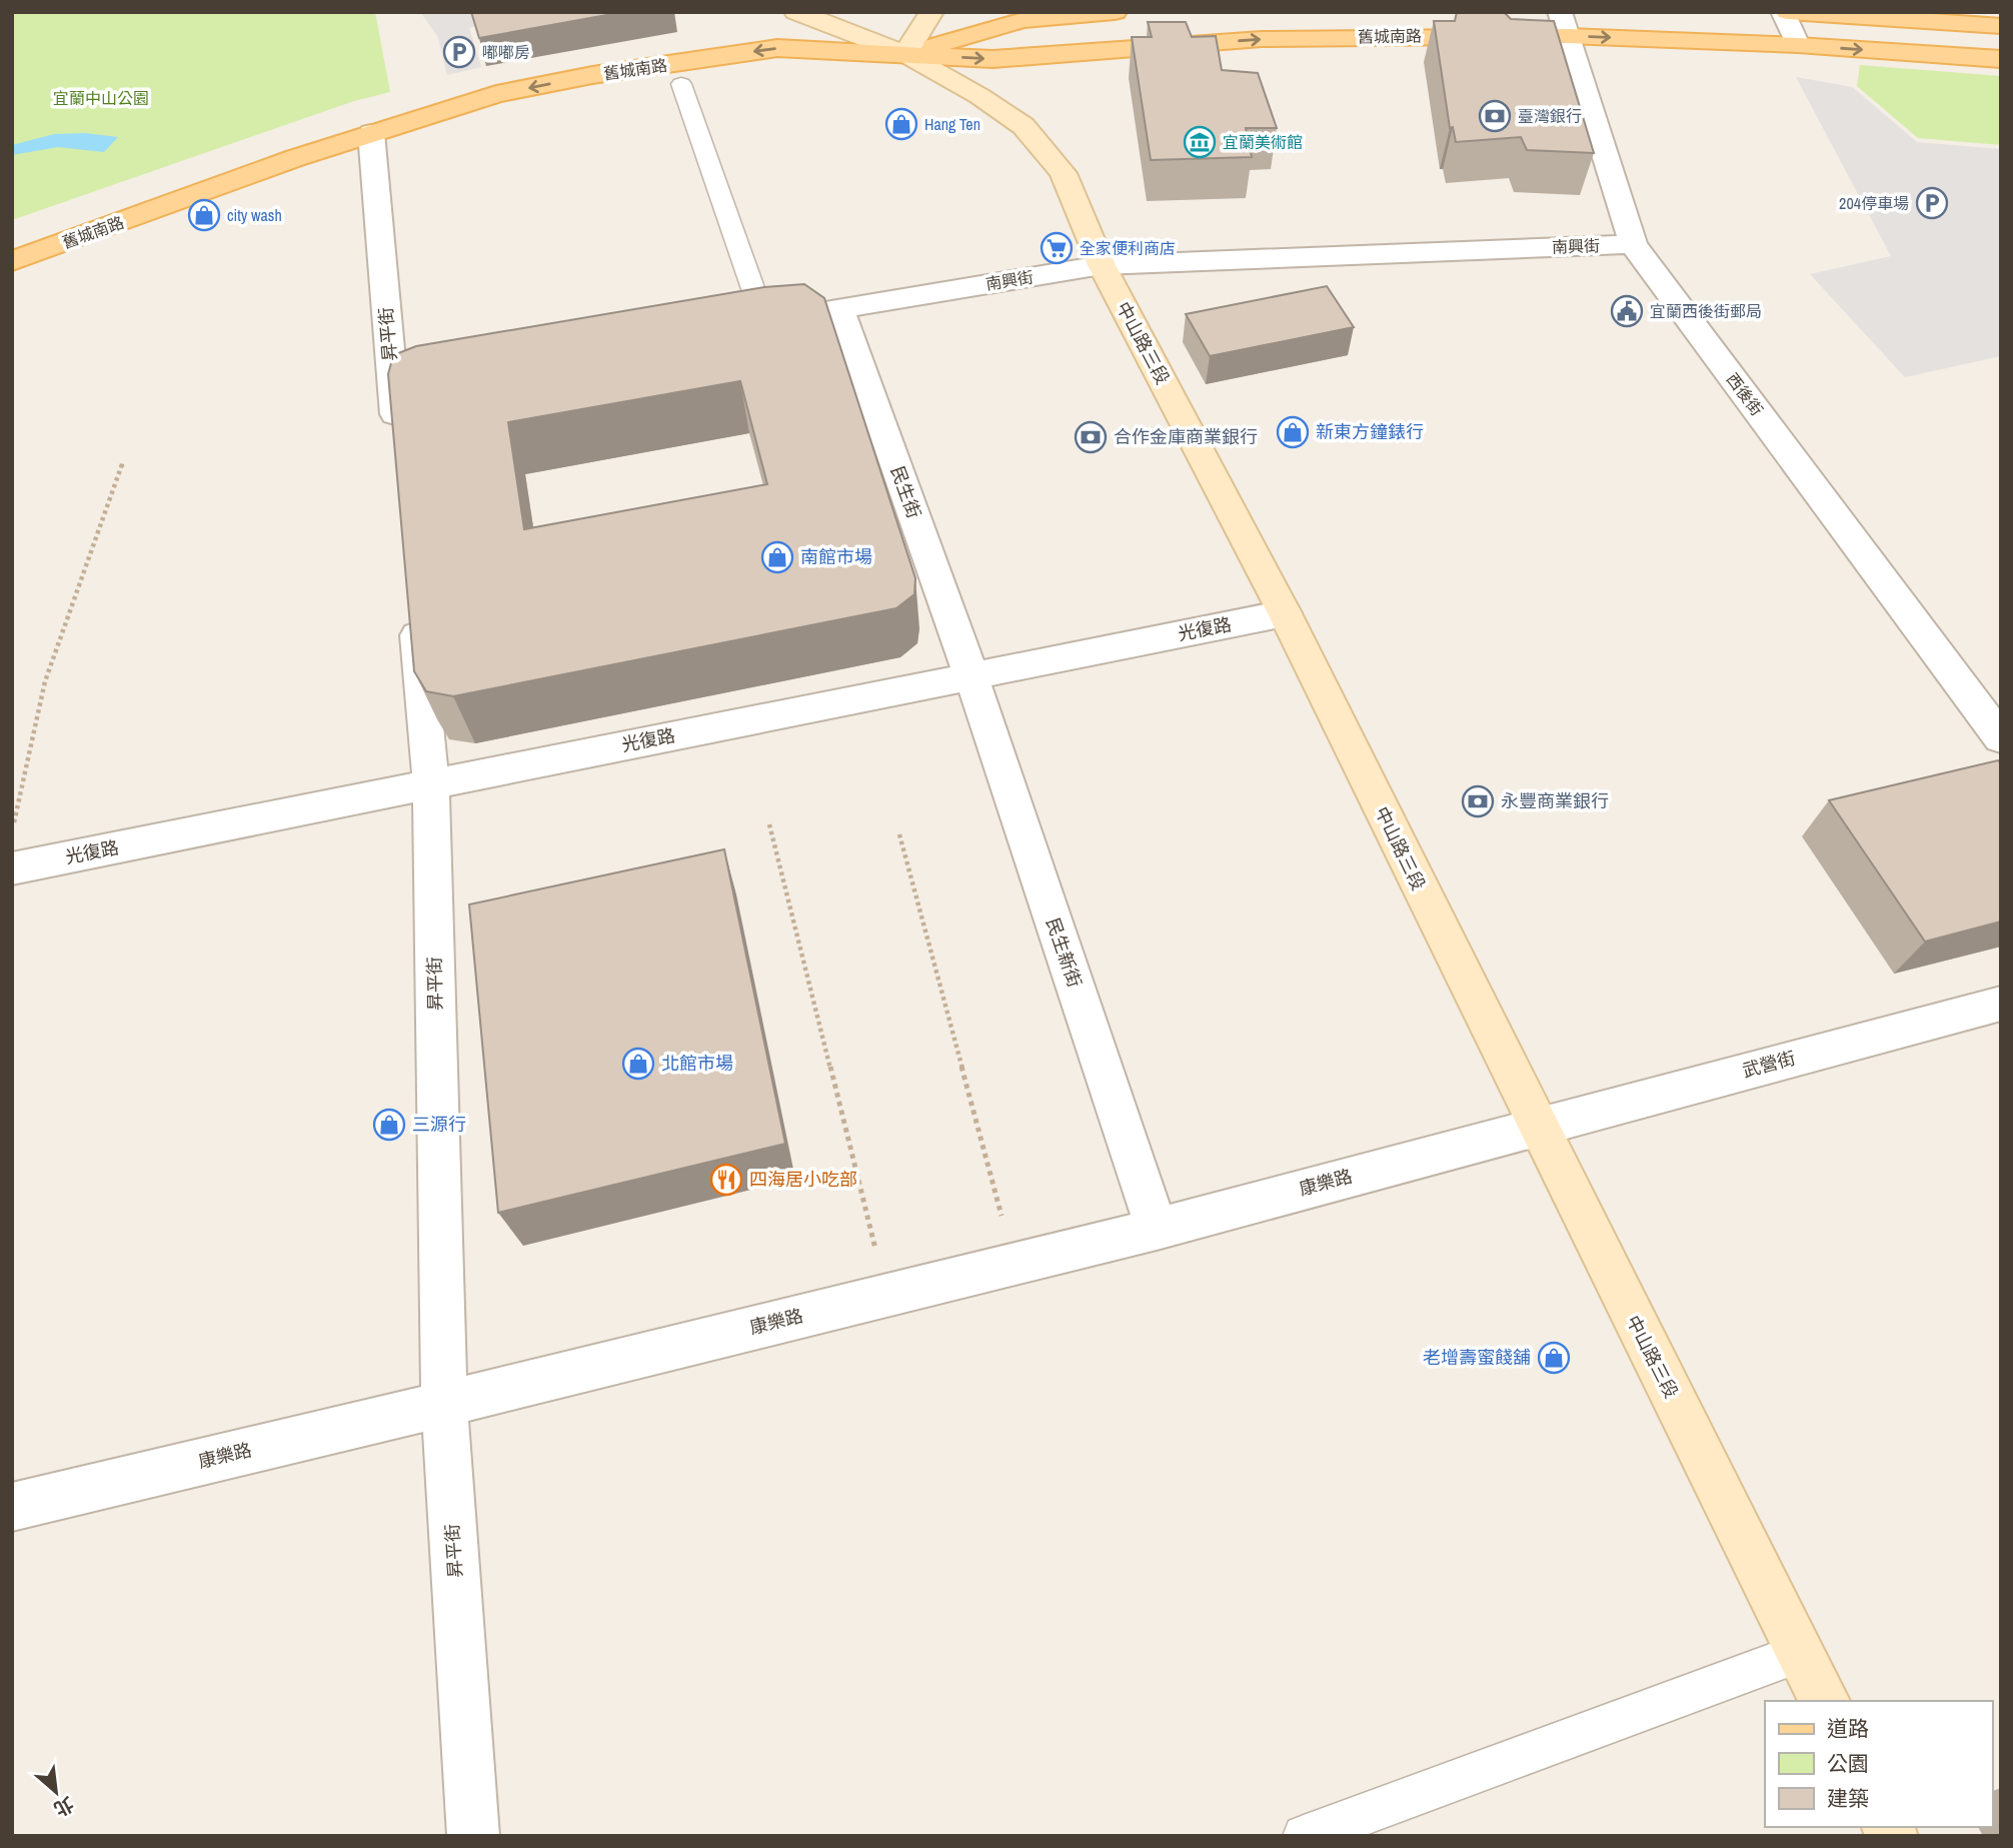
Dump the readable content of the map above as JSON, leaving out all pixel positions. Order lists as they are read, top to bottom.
{
  "streets": {
    "main road": ["舊城南路"],
    "street": [
      "南興街",
      "昇平街",
      "中山路三段",
      "西後街",
      "民生街",
      "光復路",
      "民生新街",
      "武營街",
      "康樂路"
    ]
  },
  "crossings": [
    ["舊城南路", "昇平街"],
    ["舊城南路", "中山路三段"],
    ["舊城南路", "西後街"],
    ["南興街", "中山路三段"],
    ["南興街", "西後街"],
    ["南興街", "民生街"],
    ["昇平街", "光復路"],
    ["昇平街", "康樂路"],
    ["中山路三段", "光復路"],
    ["中山路三段", "武營街"],
    ["中山路三段", "康樂路"],
    ["民生街", "光復路"],
    ["民生街", "民生新街"],
    ["光復路", "民生新街"],
    ["民生新街", "康樂路"],
    ["武營街", "康樂路"]
  ],
  "parks": ["宜蘭中山公園"],
  "places": {
    "parking": ["嘟嘟房", "204停車場"],
    "bank": ["臺灣銀行", "合作金庫商業銀行", "永豐商業銀行"],
    "shop": [
      "Hang Ten",
      "city wash",
      "新東方鐘錶行",
      "南館市場",
      "北館市場",
      "三源行",
      "老增壽蜜餞舖"
    ],
    "museum": ["宜蘭美術館"],
    "supermarket": ["全家便利商店"],
    "public building": ["宜蘭西後街郵局"],
    "restaurant": ["四海居小吃部"]
  },
  "legend": ["道路", "公園", "建築"],
  "north": "bottom right"
}
